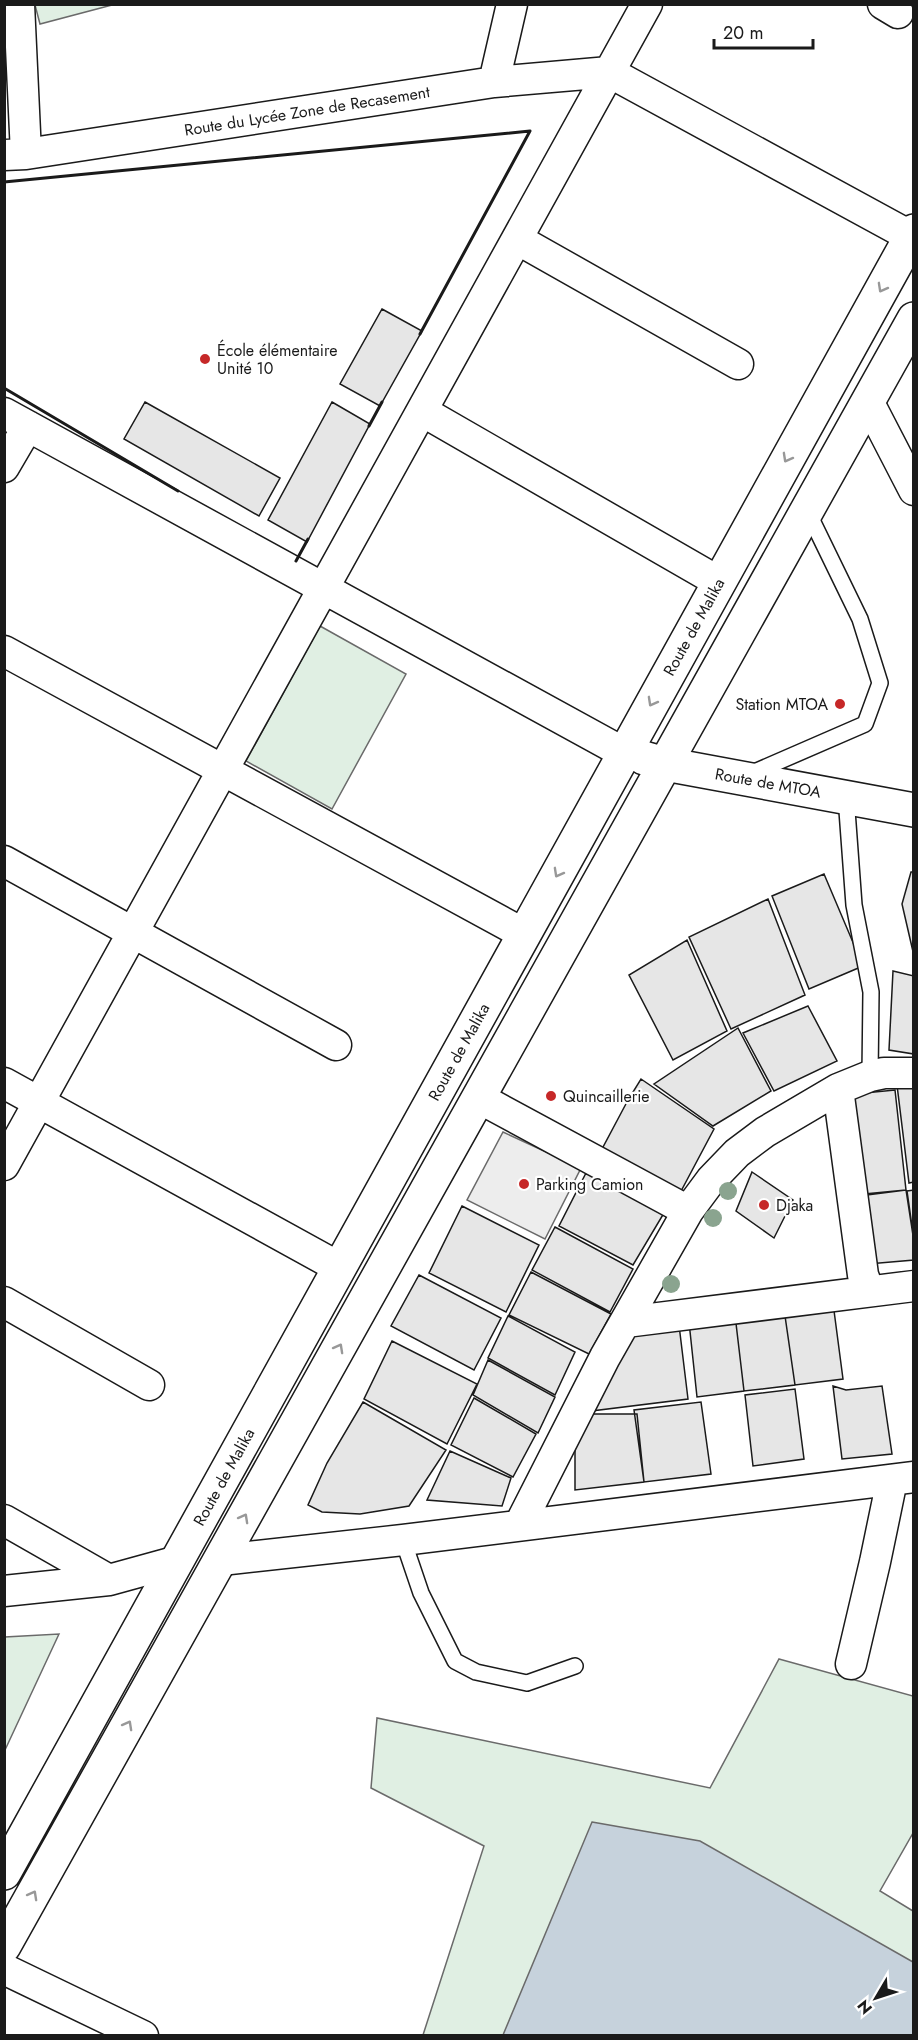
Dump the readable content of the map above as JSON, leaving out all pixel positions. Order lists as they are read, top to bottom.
{
  "streets": {
    "main road": ["Route de Malika", "Route de MTOA"],
    "street": ["Route du Lycée Zone de Recasement"]
  },
  "crossings": [
    ["Route de Malika", "Route de MTOA"]
  ],
  "places": [
    "École élémentaire Unité 10",
    "Station MTOA",
    "Quincaillerie",
    "Parking Camion",
    "Djaka"
  ],
  "scale_bar": "20 m",
  "north": "bottom left"
}
